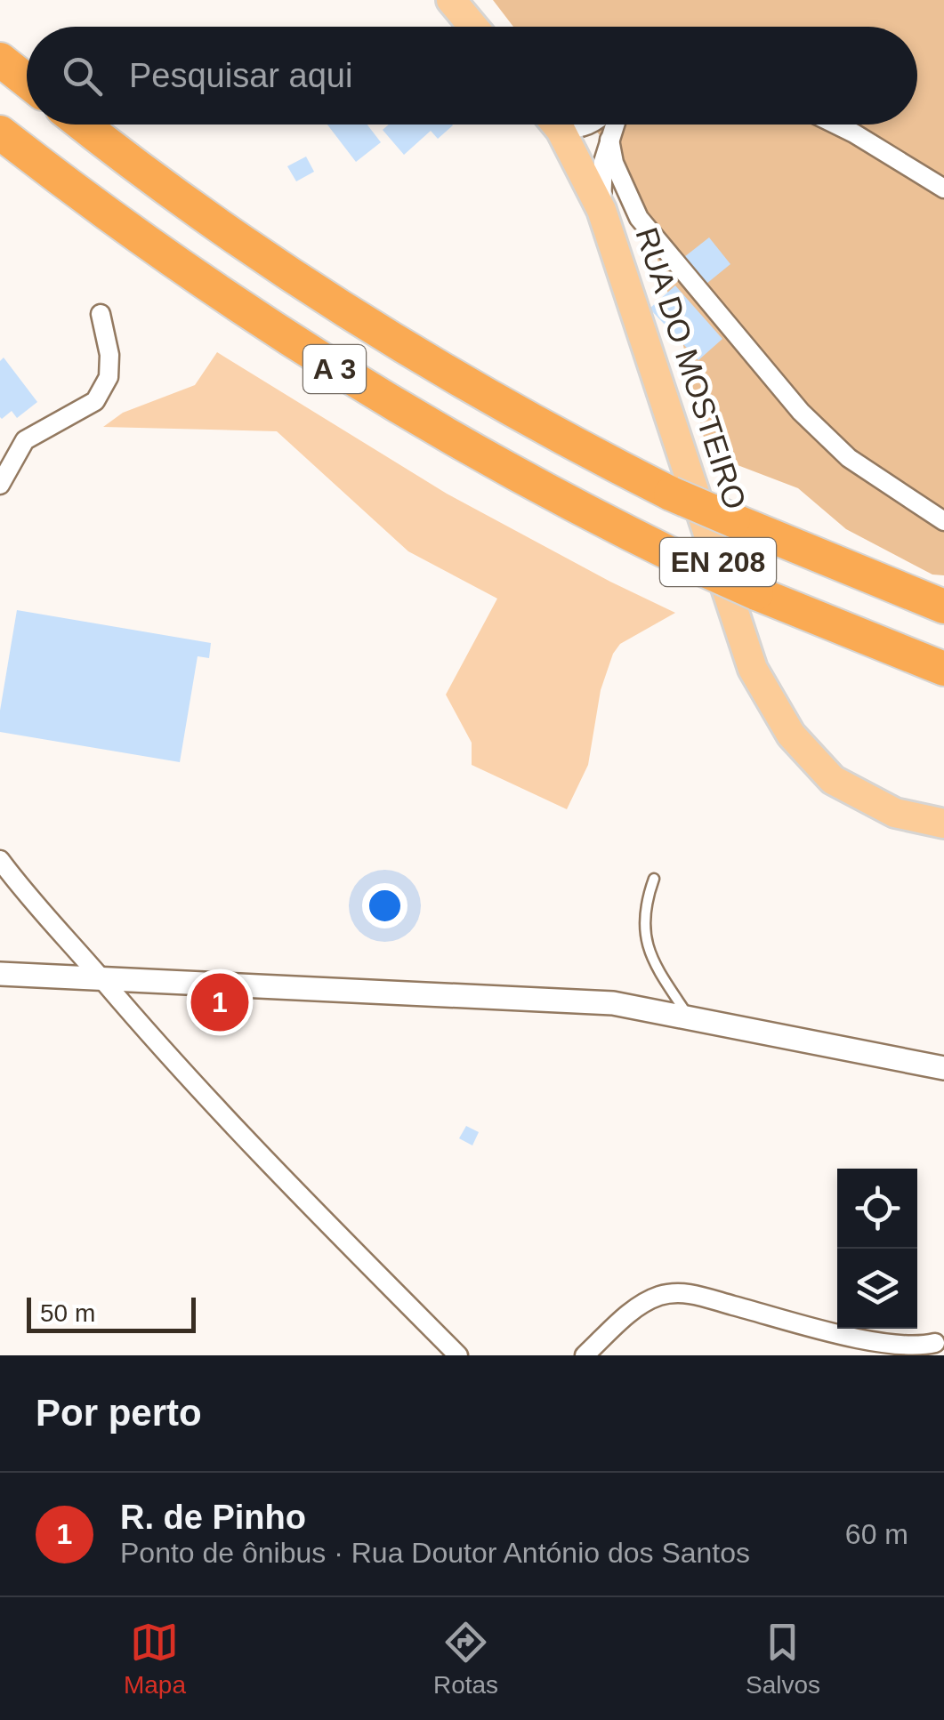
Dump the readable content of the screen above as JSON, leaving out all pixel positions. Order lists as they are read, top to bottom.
{
  "streets": {
    "highway": ["A 3"],
    "main road": ["RUA DO MOSTEIRO", "EN 208"]
  },
  "scale_bar": "50 m",
  "page": {
    "search": "Pesquisar aqui",
    "pins": "1",
    "scale": "50 m",
    "heading": "Por perto",
    "list": [
      {
        "mark": "1",
        "name": "R. de Pinho",
        "note": "Ponto de ônibus · Rua Doutor António dos Santos",
        "value": "60 m"
      }
    ],
    "nav": ["Mapa", "Rotas", "Salvos"]
  }
}
